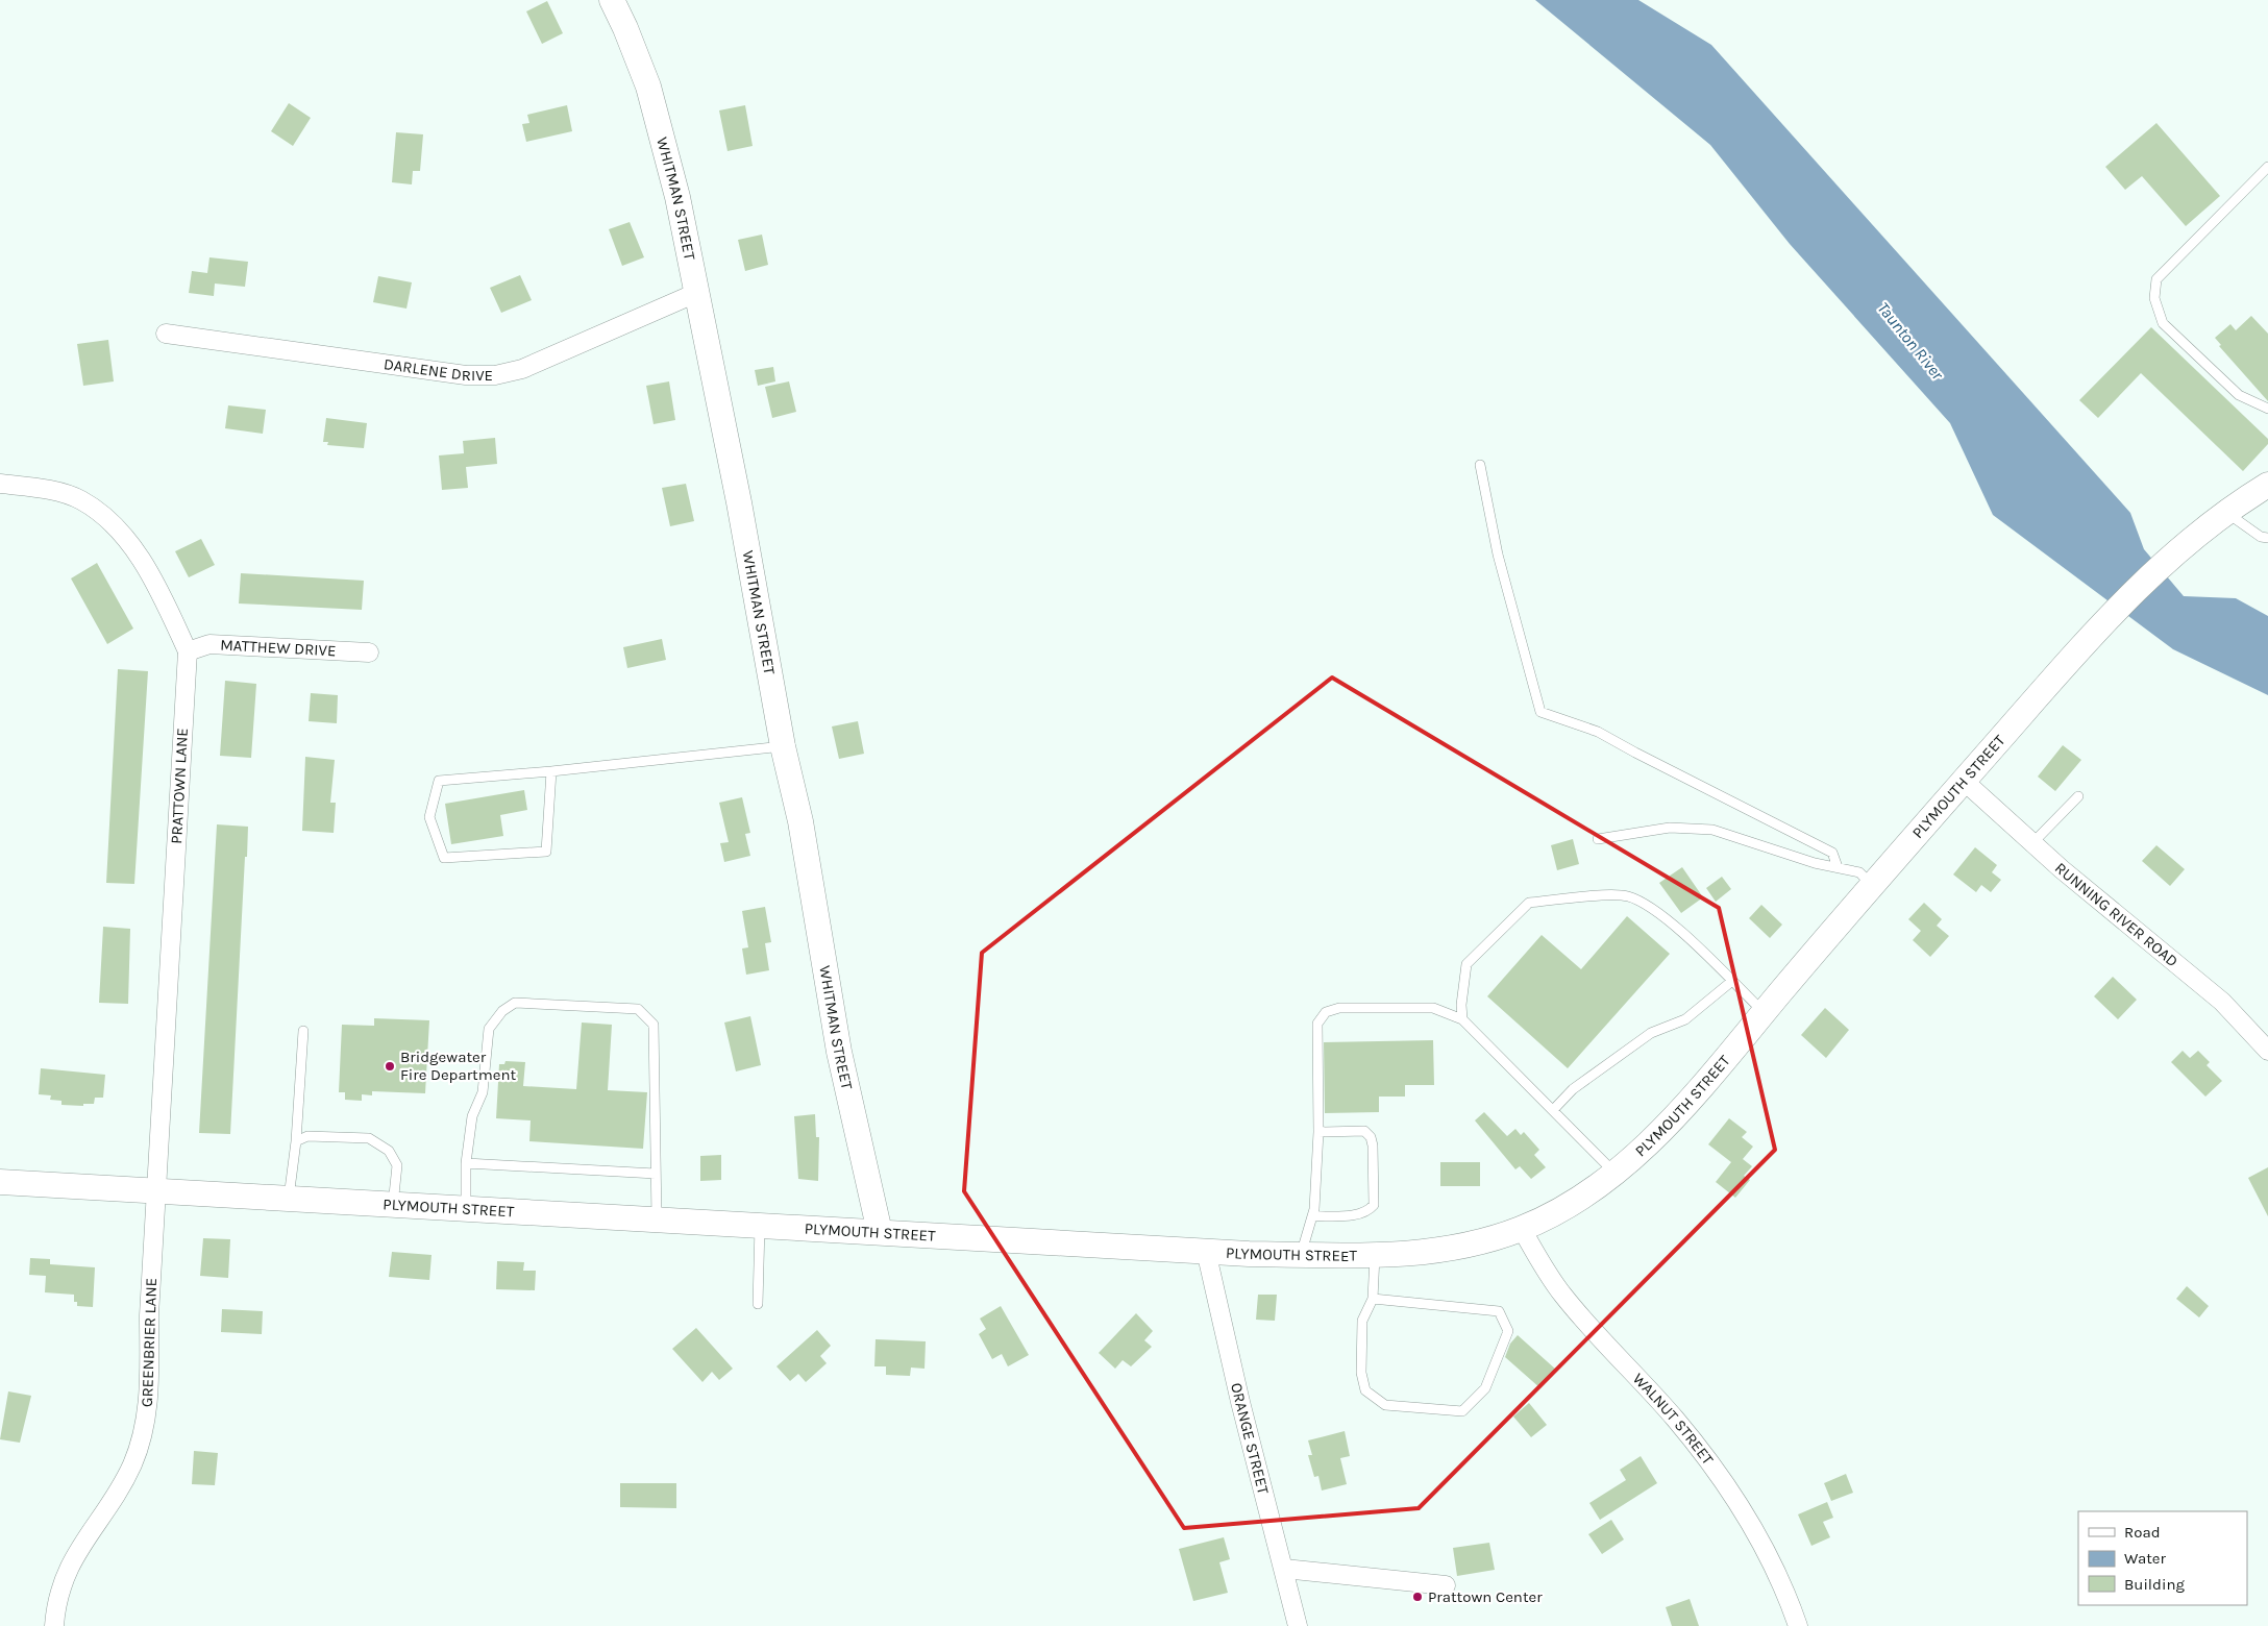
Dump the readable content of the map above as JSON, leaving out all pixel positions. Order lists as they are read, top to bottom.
{
  "streets": {
    "main road": ["WHITMAN STREET", "PLYMOUTH STREET"],
    "street": [
      "DARLENE DRIVE",
      "MATTHEW DRIVE",
      "PRATTOWN LANE",
      "RUNNING RIVER ROAD",
      "GREENBRIER LANE",
      "WALNUT STREET",
      "ORANGE STREET"
    ]
  },
  "crossings": [
    ["WHITMAN STREET", "DARLENE DRIVE"],
    ["WHITMAN STREET", "PLYMOUTH STREET"],
    ["MATTHEW DRIVE", "PRATTOWN LANE"],
    ["PRATTOWN LANE", "PLYMOUTH STREET"],
    ["PRATTOWN LANE", "GREENBRIER LANE"],
    ["PLYMOUTH STREET", "RUNNING RIVER ROAD"],
    ["PLYMOUTH STREET", "GREENBRIER LANE"],
    ["PLYMOUTH STREET", "WALNUT STREET"],
    ["PLYMOUTH STREET", "ORANGE STREET"]
  ],
  "water": ["Taunton River"],
  "places": ["Bridgewater Fire Department", "Prattown Center"],
  "legend": ["Road", "Water", "Building"]
}
